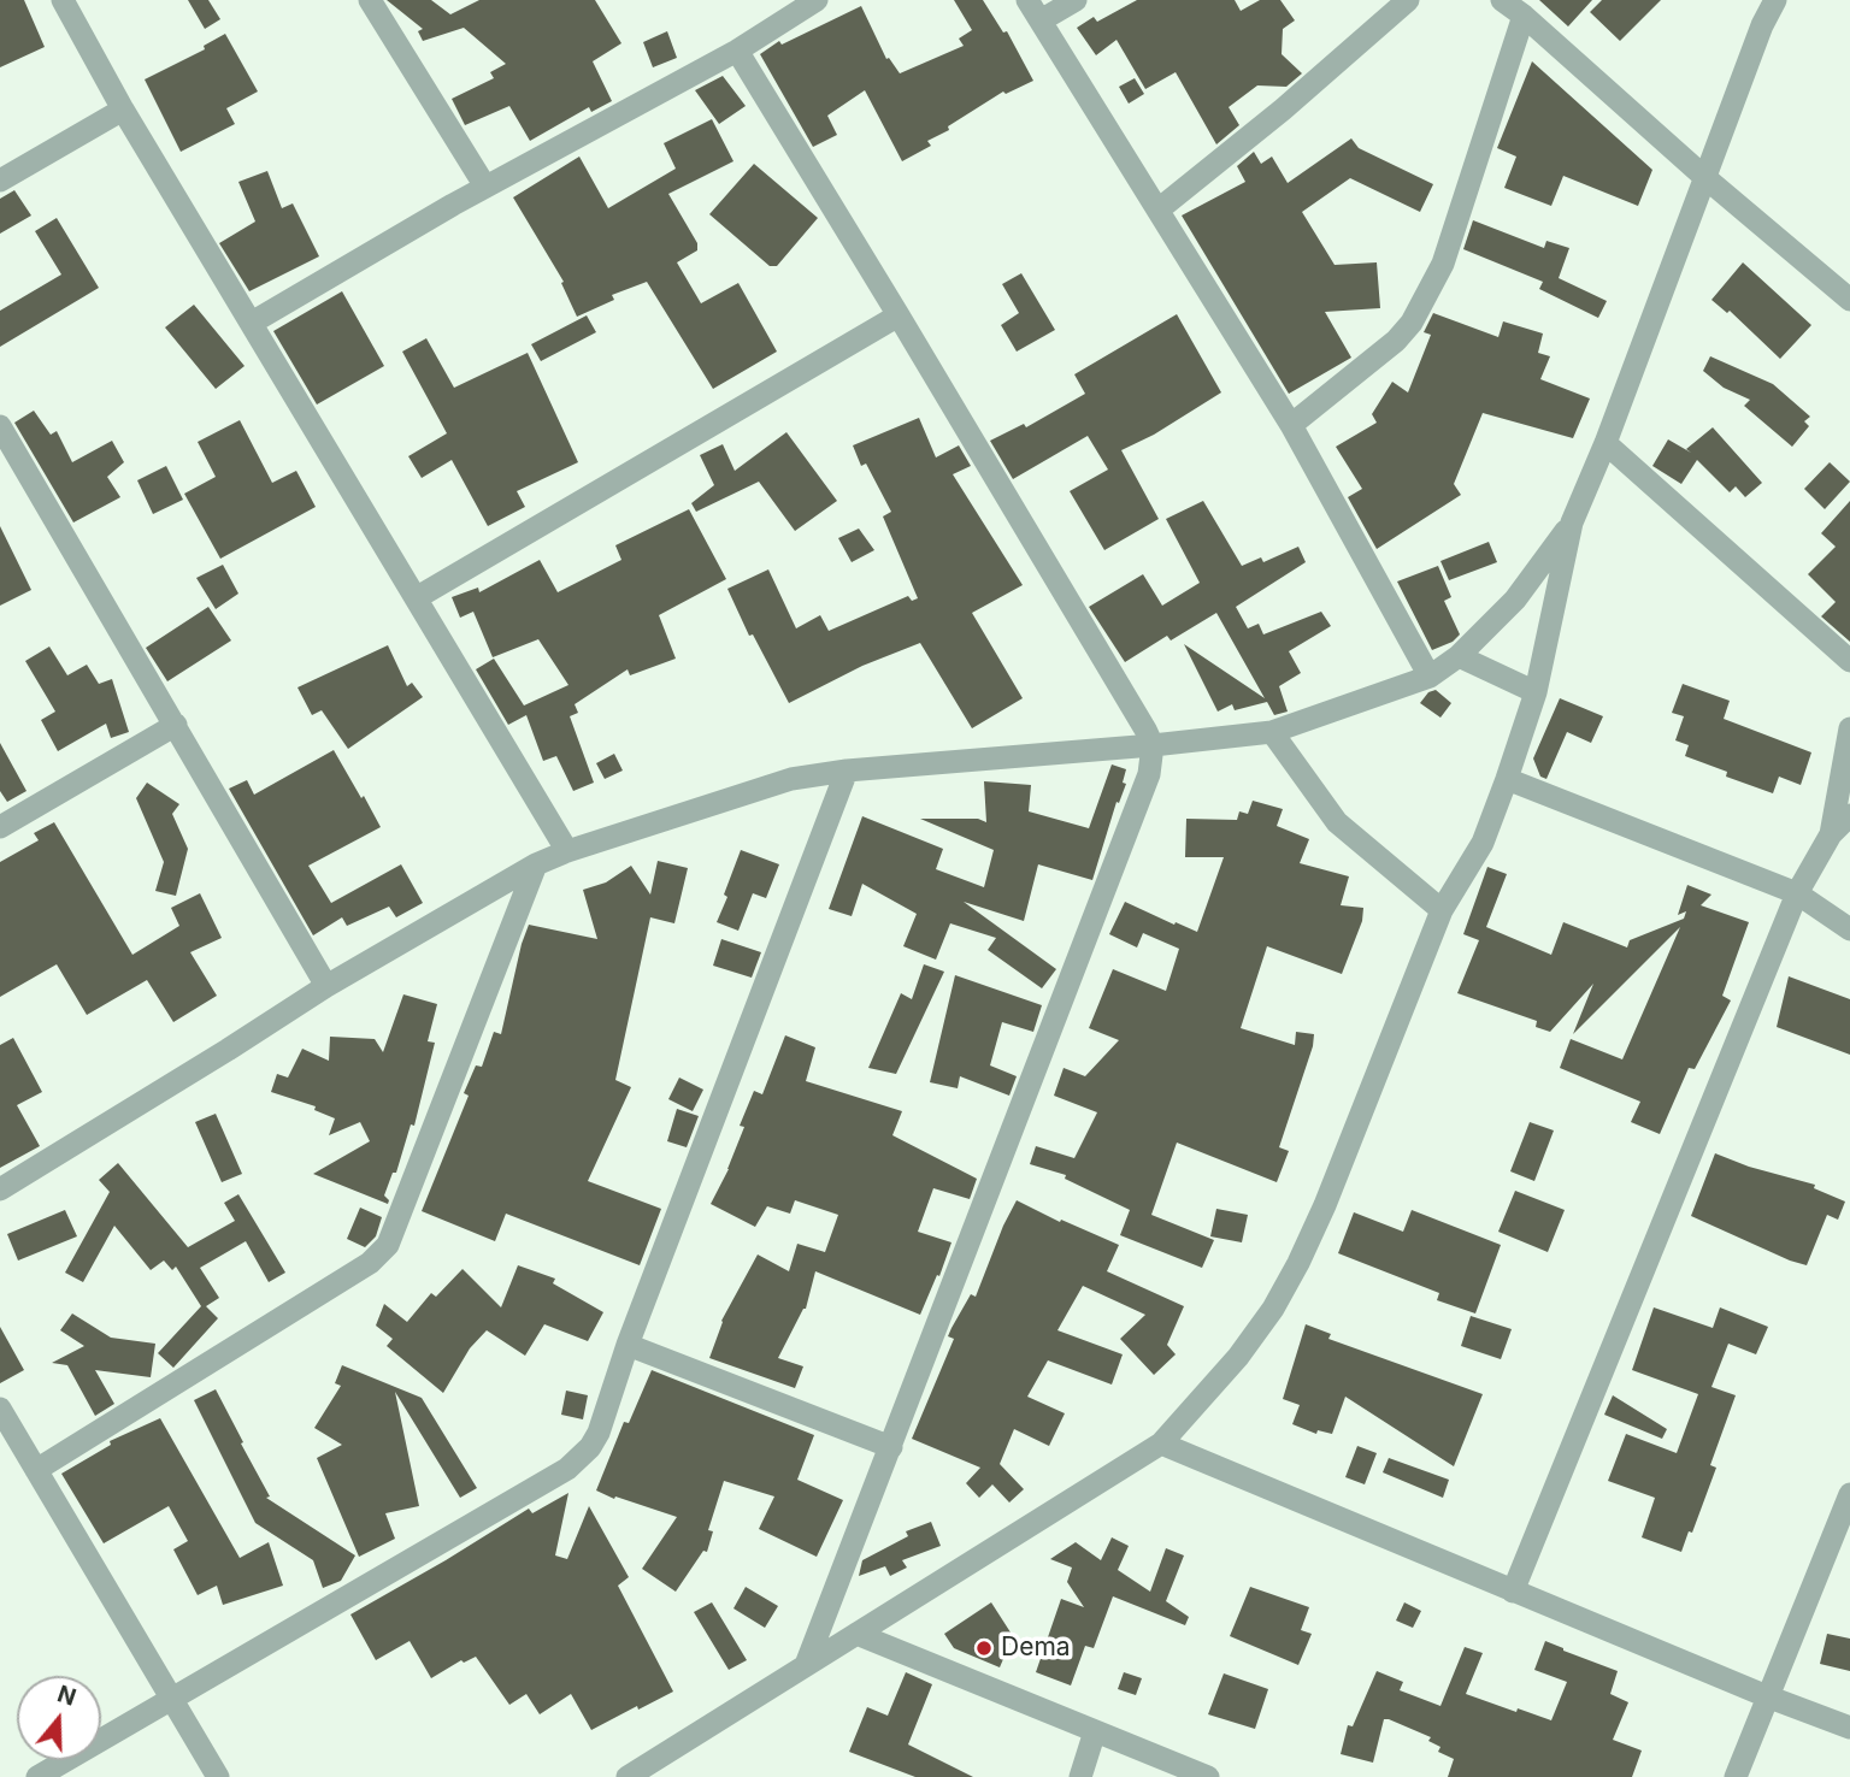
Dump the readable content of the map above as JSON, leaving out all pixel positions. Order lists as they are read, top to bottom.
{
  "places": ["Dema"],
  "north": "top"
}
